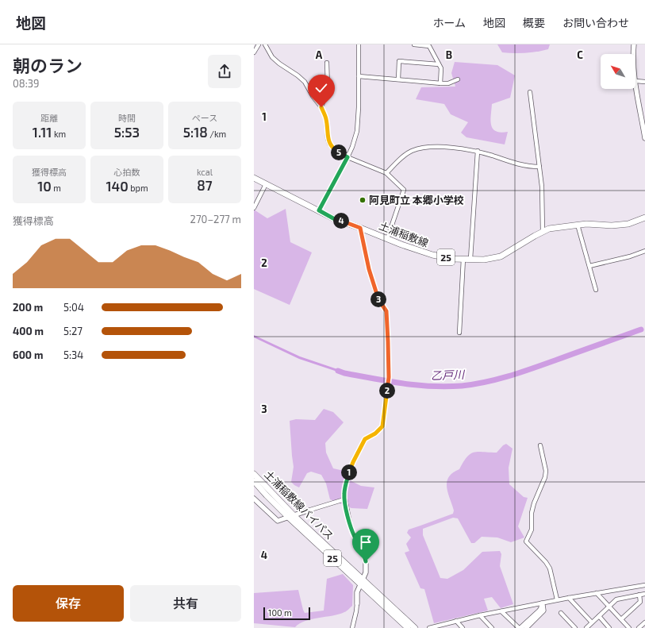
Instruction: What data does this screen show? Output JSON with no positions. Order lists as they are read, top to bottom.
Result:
{
  "streets": {
    "main road": ["土浦稲敷線", "25", "土浦稲敷線バイパス"]
  },
  "water": ["乙戸川"],
  "places": ["阿見町立 本郷小学校"],
  "scale_bar": "100 m",
  "north": "top left",
  "page": {
    "header": "地図",
    "nav": [
      "ホーム",
      "地図",
      "概要",
      "お問い合わせ"
    ],
    "heading": ["朝のラン", "08:39"],
    "stats": [
      ["距離", "1.11 km"],
      ["時間", "5:53"],
      ["ペース", "5:18 /km"],
      ["獲得標高", "10 m"],
      ["心拍数", "140 bpm"],
      ["kcal", "87"]
    ],
    "pins": [
      "5",
      "4",
      "3",
      "2",
      "1"
    ],
    "chart": ["獲得標高", "270–277 m"],
    "list": [
      {
        "name": "200 m",
        "note": "5:04"
      },
      {
        "name": "400 m",
        "note": "5:27"
      },
      {
        "name": "600 m",
        "note": "5:34"
      }
    ],
    "buttons": ["保存", "共有"],
    "scale": "100 m"
  },
  "grid": {
    "columns": ["A", "B", "C"],
    "rows": [
      "1",
      "2",
      "3",
      "4"
    ]
  }
}
